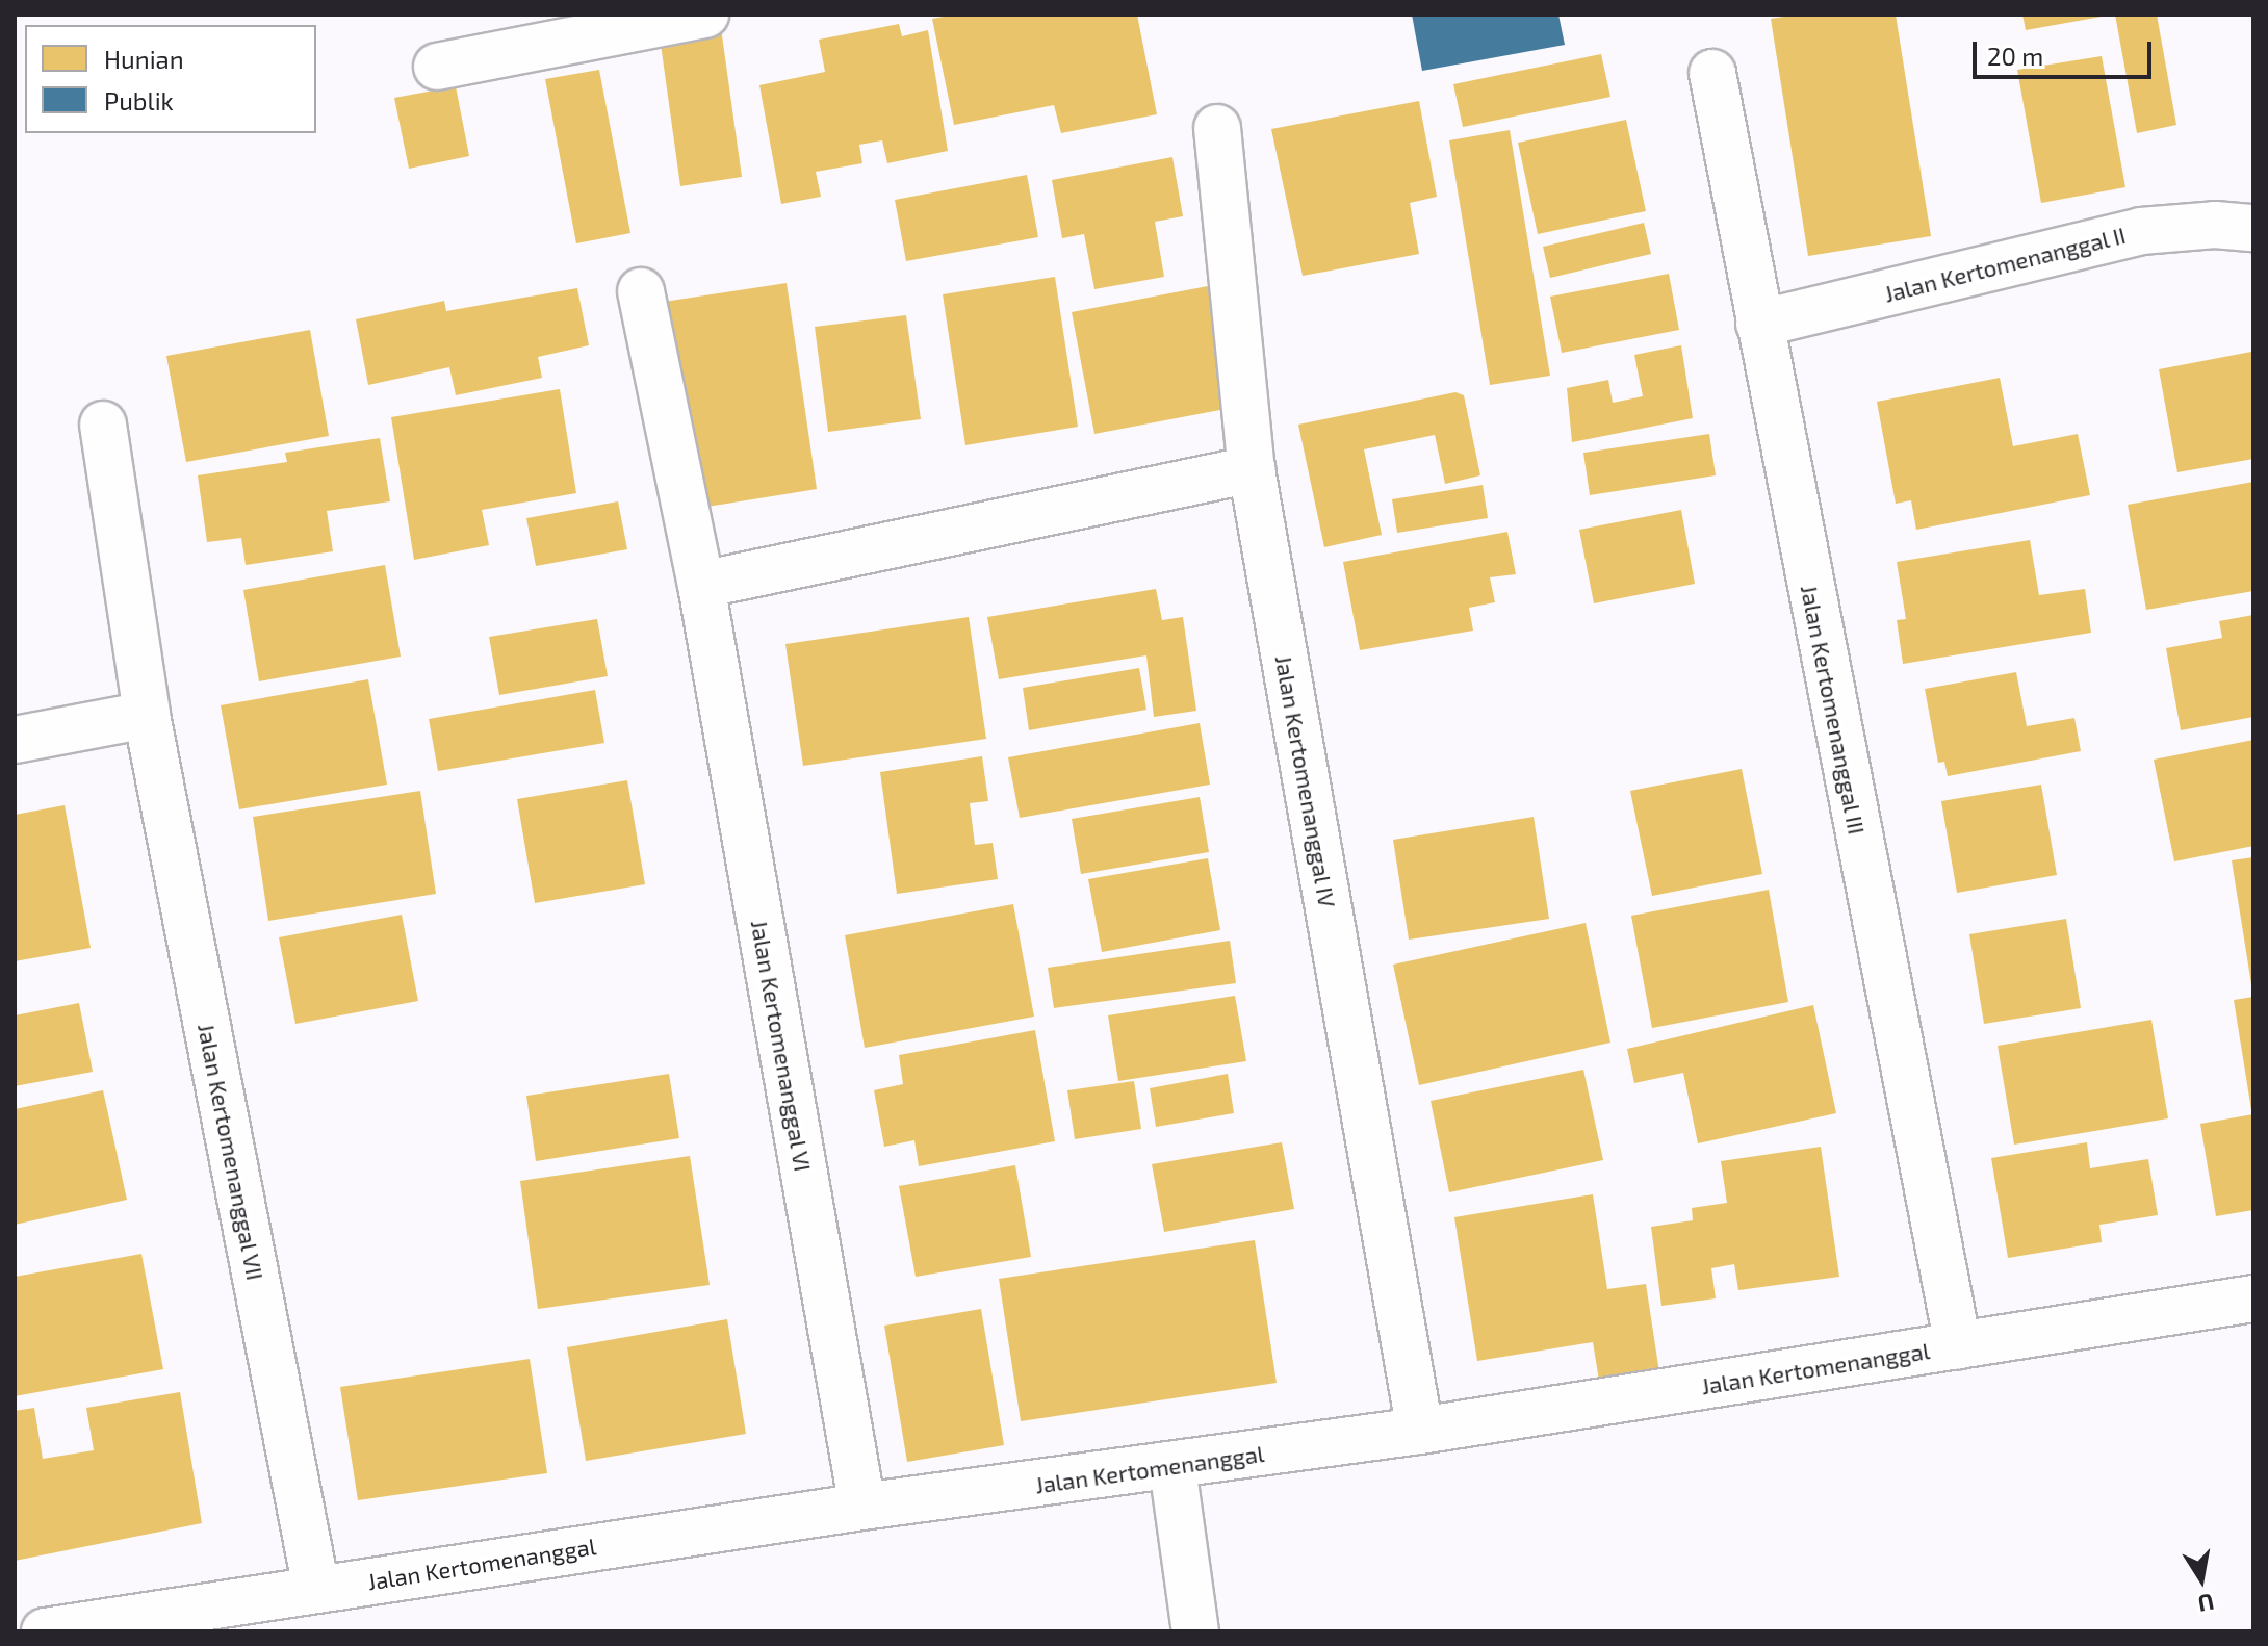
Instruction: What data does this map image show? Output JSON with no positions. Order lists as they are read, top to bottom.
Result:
{
  "streets": {
    "street": [
      "Jalan Kertomenanggal II",
      "Jalan Kertomenanggal III",
      "Jalan Kertomenanggal IV",
      "Jalan Kertomenanggal VI",
      "Jalan Kertomenanggal VII",
      "Jalan Kertomenanggal"
    ]
  },
  "crossings": [
    ["Jalan Kertomenanggal II", "Jalan Kertomenanggal III"],
    ["Jalan Kertomenanggal III", "Jalan Kertomenanggal"],
    ["Jalan Kertomenanggal IV", "Jalan Kertomenanggal"],
    ["Jalan Kertomenanggal VI", "Jalan Kertomenanggal"],
    ["Jalan Kertomenanggal VII", "Jalan Kertomenanggal"]
  ],
  "legend": ["Hunian", "Publik"],
  "scale_bar": "20 m",
  "north": "bottom"
}
